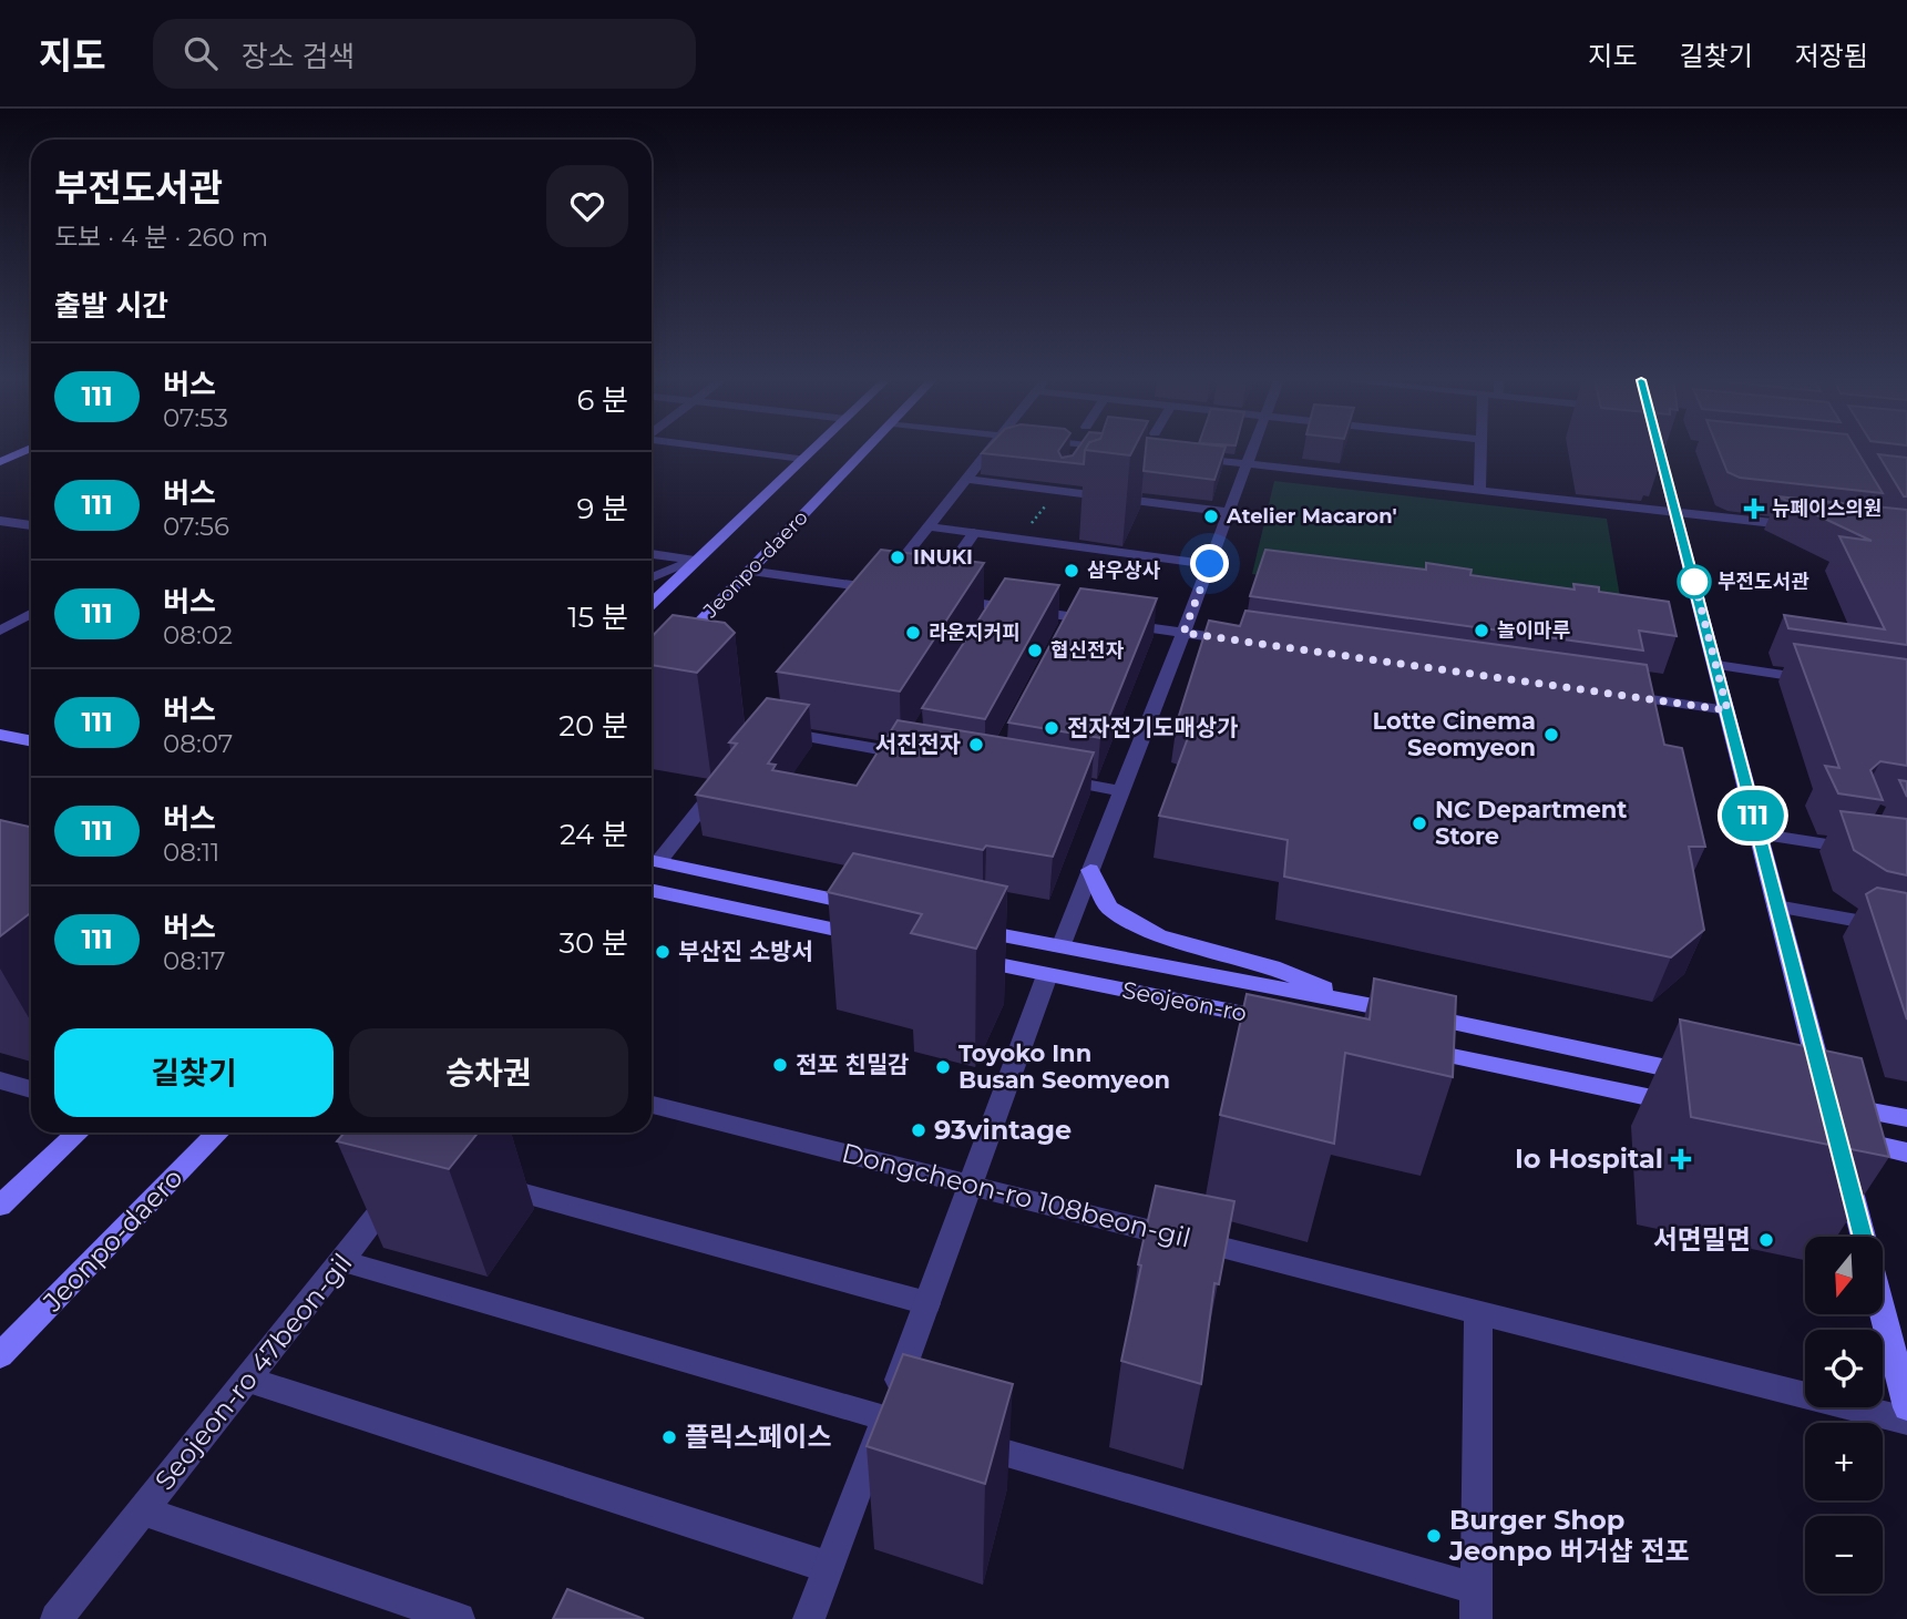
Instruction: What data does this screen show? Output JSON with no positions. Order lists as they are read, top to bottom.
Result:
{
  "streets": {
    "main road": ["Jeonpo-daero", "Seojeon-ro"],
    "street": ["Dongcheon-ro 108beon-gil", "Seojeon-ro 47beon-gil"]
  },
  "places": {
    "health": ["뉴페이스의원", "Io Hospital"],
    "other": [
      "Atelier Macaron'",
      "INUKI",
      "삼우상사",
      "부전도서관",
      "놀이마루",
      "라운지커피",
      "협신전자",
      "전자전기도매상가",
      "Lotte Cinema Seomyeon",
      "서진전자",
      "NC Department Store",
      "부산진 소방서",
      "전포 친밀감",
      "Toyoko Inn Busan Seomyeon",
      "93vintage",
      "서면밀면",
      "플릭스페이스",
      "Burger Shop Jeonpo 버거샵 전포"
    ]
  },
  "lines": ["bus line 111"],
  "north": "bottom",
  "page": {
    "header": "지도",
    "search": "장소 검색",
    "nav": ["지도", "길찾기", "저장됨"],
    "on_map": "111",
    "heading": [
      ["부전도서관", "도보 · 4 분 · 260 m"],
      "출발 시간"
    ],
    "list": [
      {
        "mark": "111",
        "name": "버스",
        "note": "07:53",
        "value": "6 분"
      },
      {
        "mark": "111",
        "name": "버스",
        "note": "07:56",
        "value": "9 분"
      },
      {
        "mark": "111",
        "name": "버스",
        "note": "08:02",
        "value": "15 분"
      },
      {
        "mark": "111",
        "name": "버스",
        "note": "08:07",
        "value": "20 분"
      },
      {
        "mark": "111",
        "name": "버스",
        "note": "08:11",
        "value": "24 분"
      },
      {
        "mark": "111",
        "name": "버스",
        "note": "08:17",
        "value": "30 분"
      }
    ],
    "buttons": ["길찾기", "승차권"],
    "map_buttons": ["+", "−"]
  }
}
